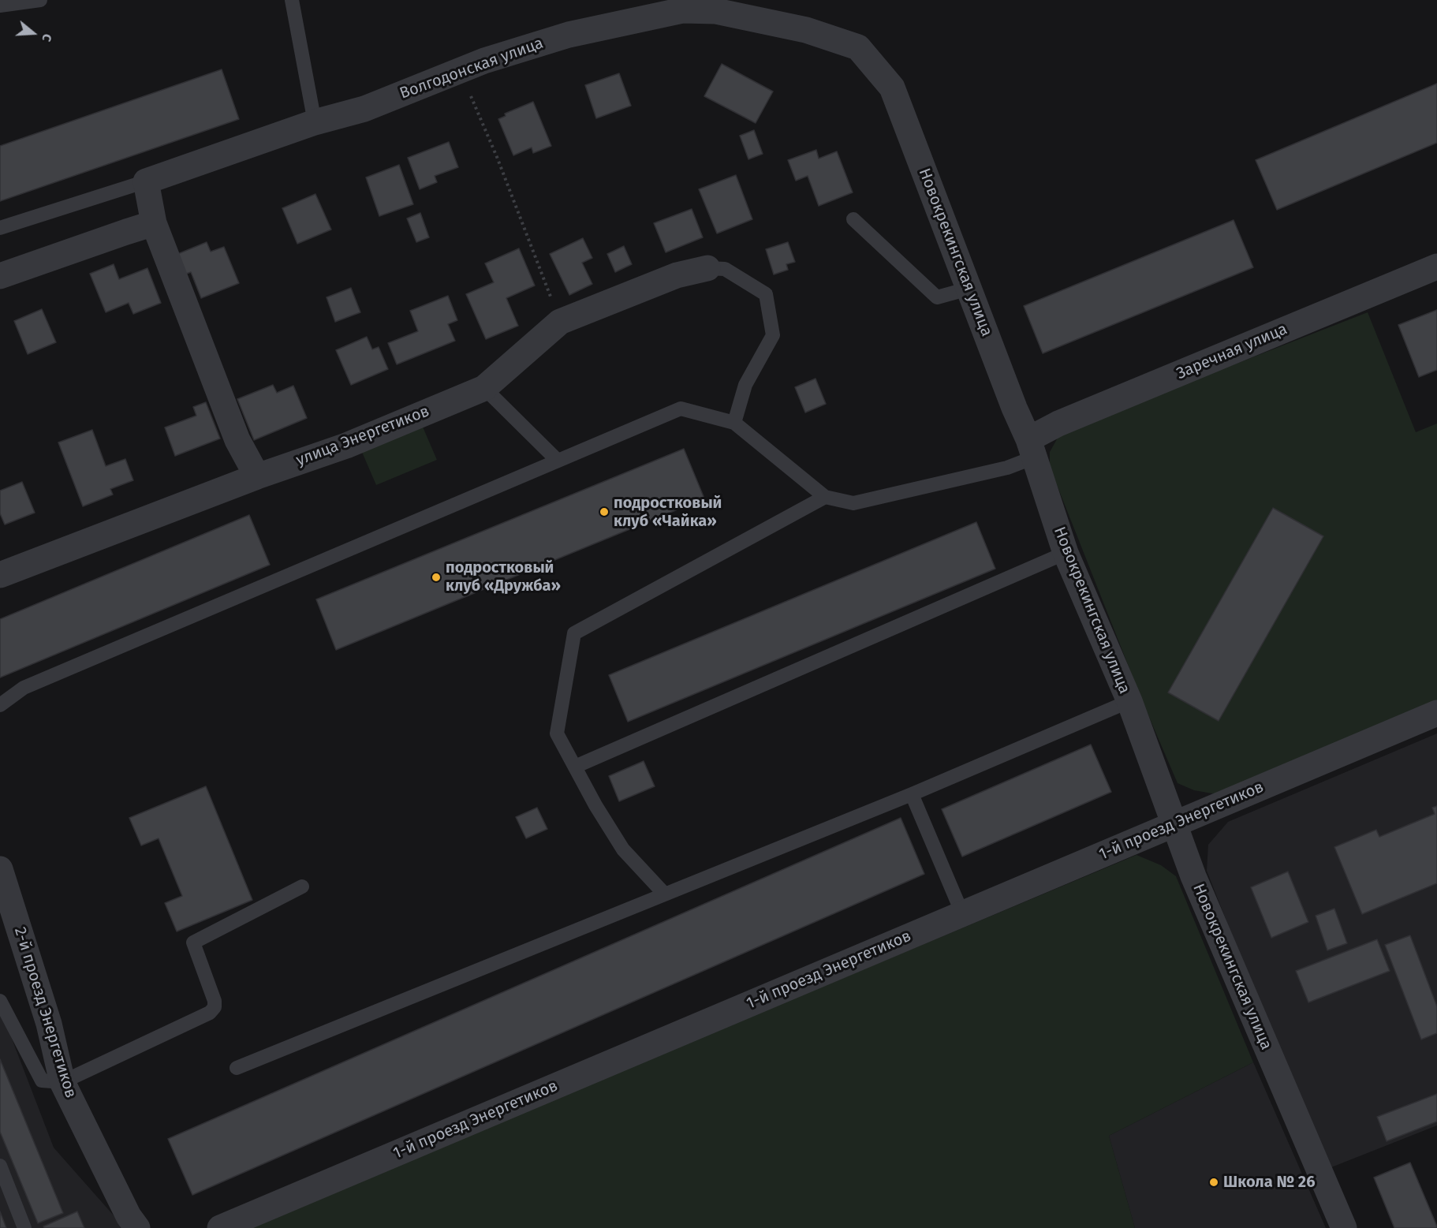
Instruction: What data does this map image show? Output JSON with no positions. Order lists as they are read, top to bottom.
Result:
{
  "streets": {
    "street": [
      "Волгодонская улица",
      "Новокрекингская улица",
      "Заречная улица",
      "улица Энергетиков",
      "1-й проезд Энергетиков",
      "2-й проезд Энергетиков"
    ]
  },
  "crossings": [
    ["Волгодонская улица", "Новокрекингская улица"],
    ["Новокрекингская улица", "Заречная улица"],
    ["Новокрекингская улица", "1-й проезд Энергетиков"]
  ],
  "places": ["подростковый клуб «Чайка»", "подростковый клуб «Дружба»", "Школа № 26"],
  "north": "right"
}
